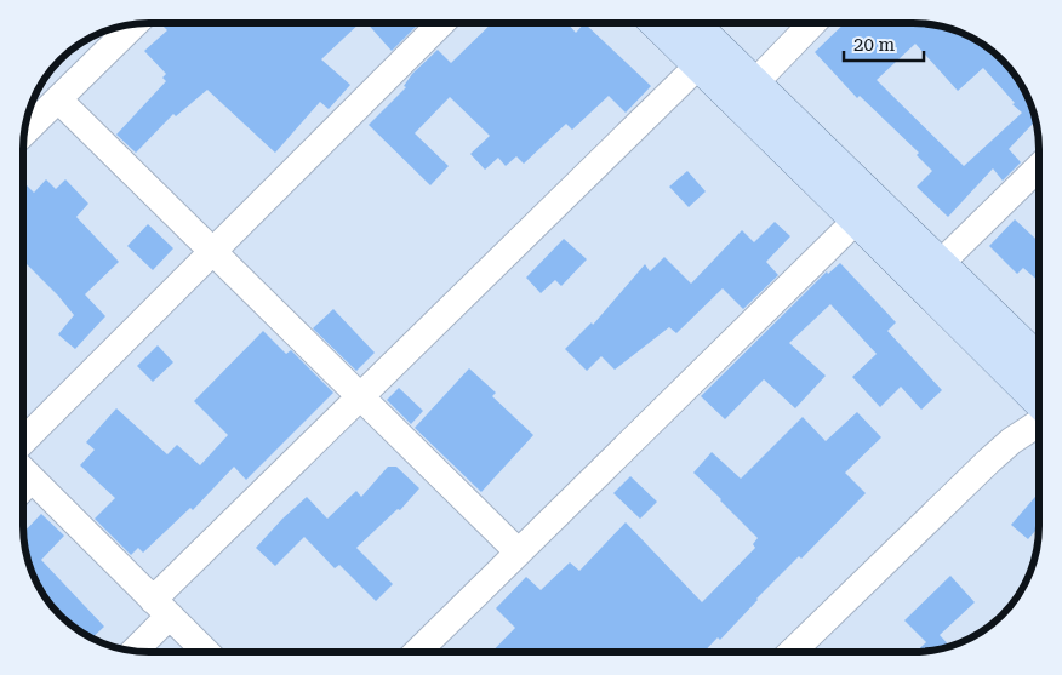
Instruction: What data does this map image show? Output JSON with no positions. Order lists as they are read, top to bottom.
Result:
{
  "scale_bar": "20 m"
}
